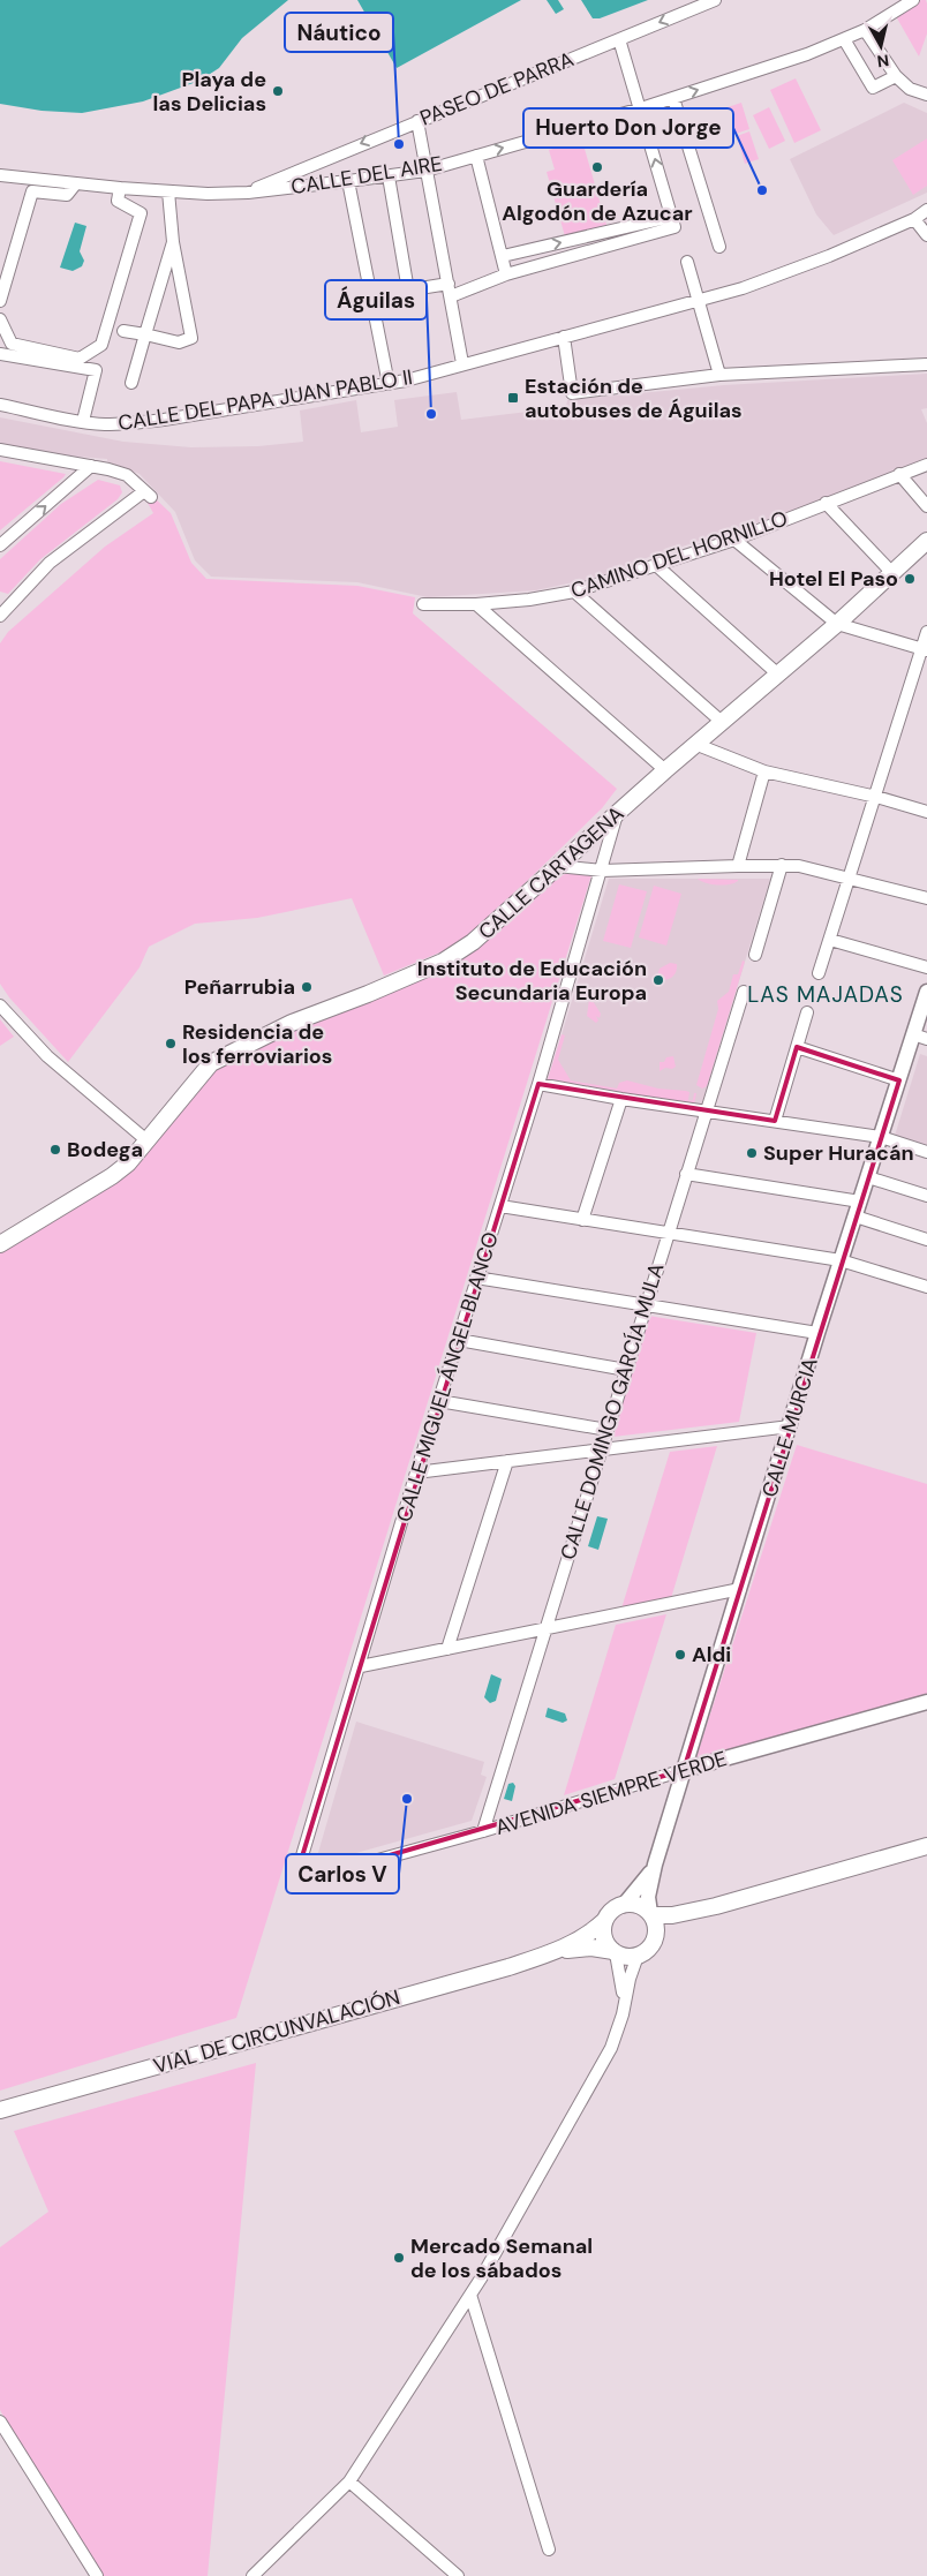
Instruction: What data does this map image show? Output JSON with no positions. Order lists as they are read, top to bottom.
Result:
{
  "streets": {
    "main road": ["CALLE CARTAGENA", "VIAL DE CIRCUNVALACIÓN"],
    "street": [
      "PASEO DE PARRA",
      "CALLE DEL AIRE",
      "CALLE DEL PAPA JUAN PABLO II",
      "CAMINO DEL HORNILLO",
      "CALLE MIGUEL ÁNGEL BLANCO",
      "CALLE DOMINGO GARCÍA MULA",
      "CALLE MURCIA",
      "AVENIDA SIEMPRE VERDE"
    ]
  },
  "crossings": [
    ["PASEO DE PARRA", "CALLE DEL AIRE"],
    ["CALLE CARTAGENA", "CALLE MIGUEL ÁNGEL BLANCO"],
    ["CALLE MIGUEL ÁNGEL BLANCO", "AVENIDA SIEMPRE VERDE"],
    ["CALLE DOMINGO GARCÍA MULA", "AVENIDA SIEMPRE VERDE"],
    ["CALLE MURCIA", "AVENIDA SIEMPRE VERDE"],
    ["CALLE MURCIA", "VIAL DE CIRCUNVALACIÓN"]
  ],
  "one_way": ["PASEO DE PARRA", "CALLE DEL AIRE"],
  "districts": ["LAS MAJADAS"],
  "places": {
    "other": [
      "Playa de las Delicias",
      "Náutico",
      "Guardería Algodón de Azucar",
      "Huerto Don Jorge",
      "Águilas",
      "Hotel El Paso",
      "Instituto de Educación Secundaria Europa",
      "Peñarrubia",
      "Residencia de los ferroviarios",
      "Bodega",
      "Super Huracán",
      "Aldi",
      "Carlos V",
      "Mercado Semanal de los sábados"
    ],
    "transit": ["Estación de autobuses de Águilas"]
  },
  "north": "bottom"
}
